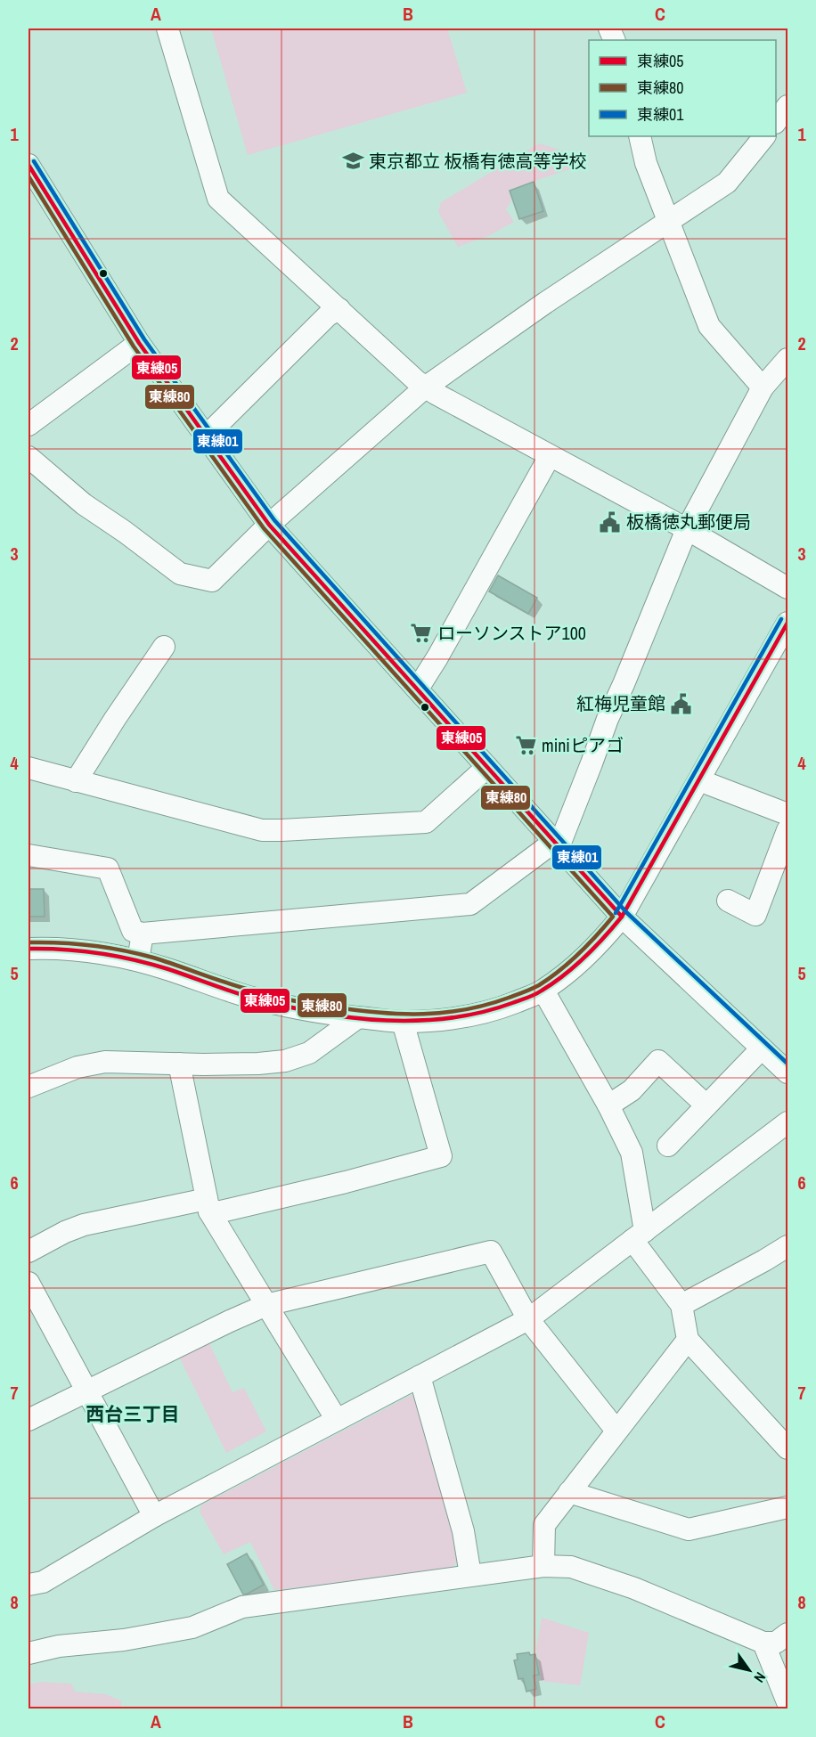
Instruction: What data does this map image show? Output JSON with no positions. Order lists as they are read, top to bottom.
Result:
{
  "districts": ["西台三丁目"],
  "places": {
    "school or university": ["東京都立 板橋有徳高等学校"],
    "public building": ["板橋徳丸郵便局", "紅梅児童館"],
    "supermarket": ["ローソンストア100", "miniピアゴ"]
  },
  "lines": ["transit line 東練01", "transit line 東練05", "transit line 東練80"],
  "legend": ["東練05", "東練80", "東練01"],
  "north": "bottom right",
  "grid": {
    "columns": ["A", "B", "C"],
    "rows": [
      "1",
      "2",
      "3",
      "4",
      "5",
      "6",
      "7",
      "8"
    ]
  }
}
